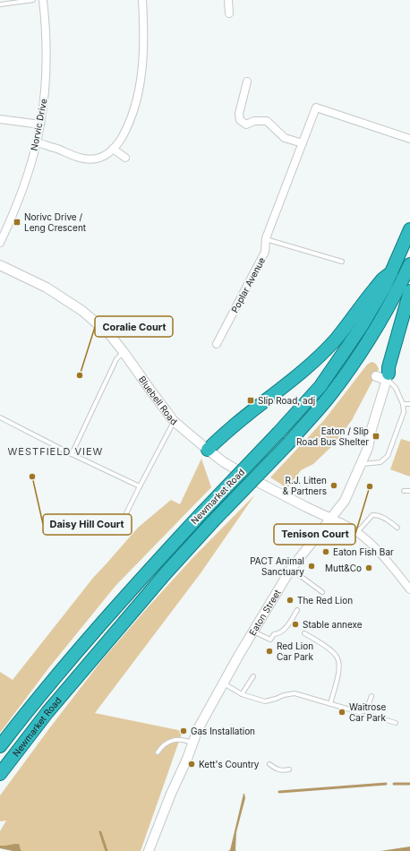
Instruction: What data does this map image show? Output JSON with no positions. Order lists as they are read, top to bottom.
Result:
{
  "streets": {
    "highway": ["Newmarket Road"],
    "street": [
      "Norvic Drive",
      "Poplar Avenue",
      "Bluebell Road",
      "Eaton Street"
    ]
  },
  "crossings": [
    ["Bluebell Road", "Eaton Street"]
  ],
  "districts": ["WESTFIELD VIEW"],
  "places": {
    "transit": ["Norivc Drive / Leng Crescent", "Slip Road, adj", "Eaton / Slip Road Bus Shelter"],
    "other": [
      "Coralie Court",
      "Daisy Hill Court",
      "R.J. Litten & Partners",
      "Tenison Court",
      "Eaton Fish Bar",
      "PACT Animal Sanctuary",
      "Mutt&Co",
      "The Red Lion",
      "Stable annexe",
      "Red Lion Car Park",
      "Waitrose Car Park",
      "Gas Installation",
      "Kett's Country"
    ]
  }
}
